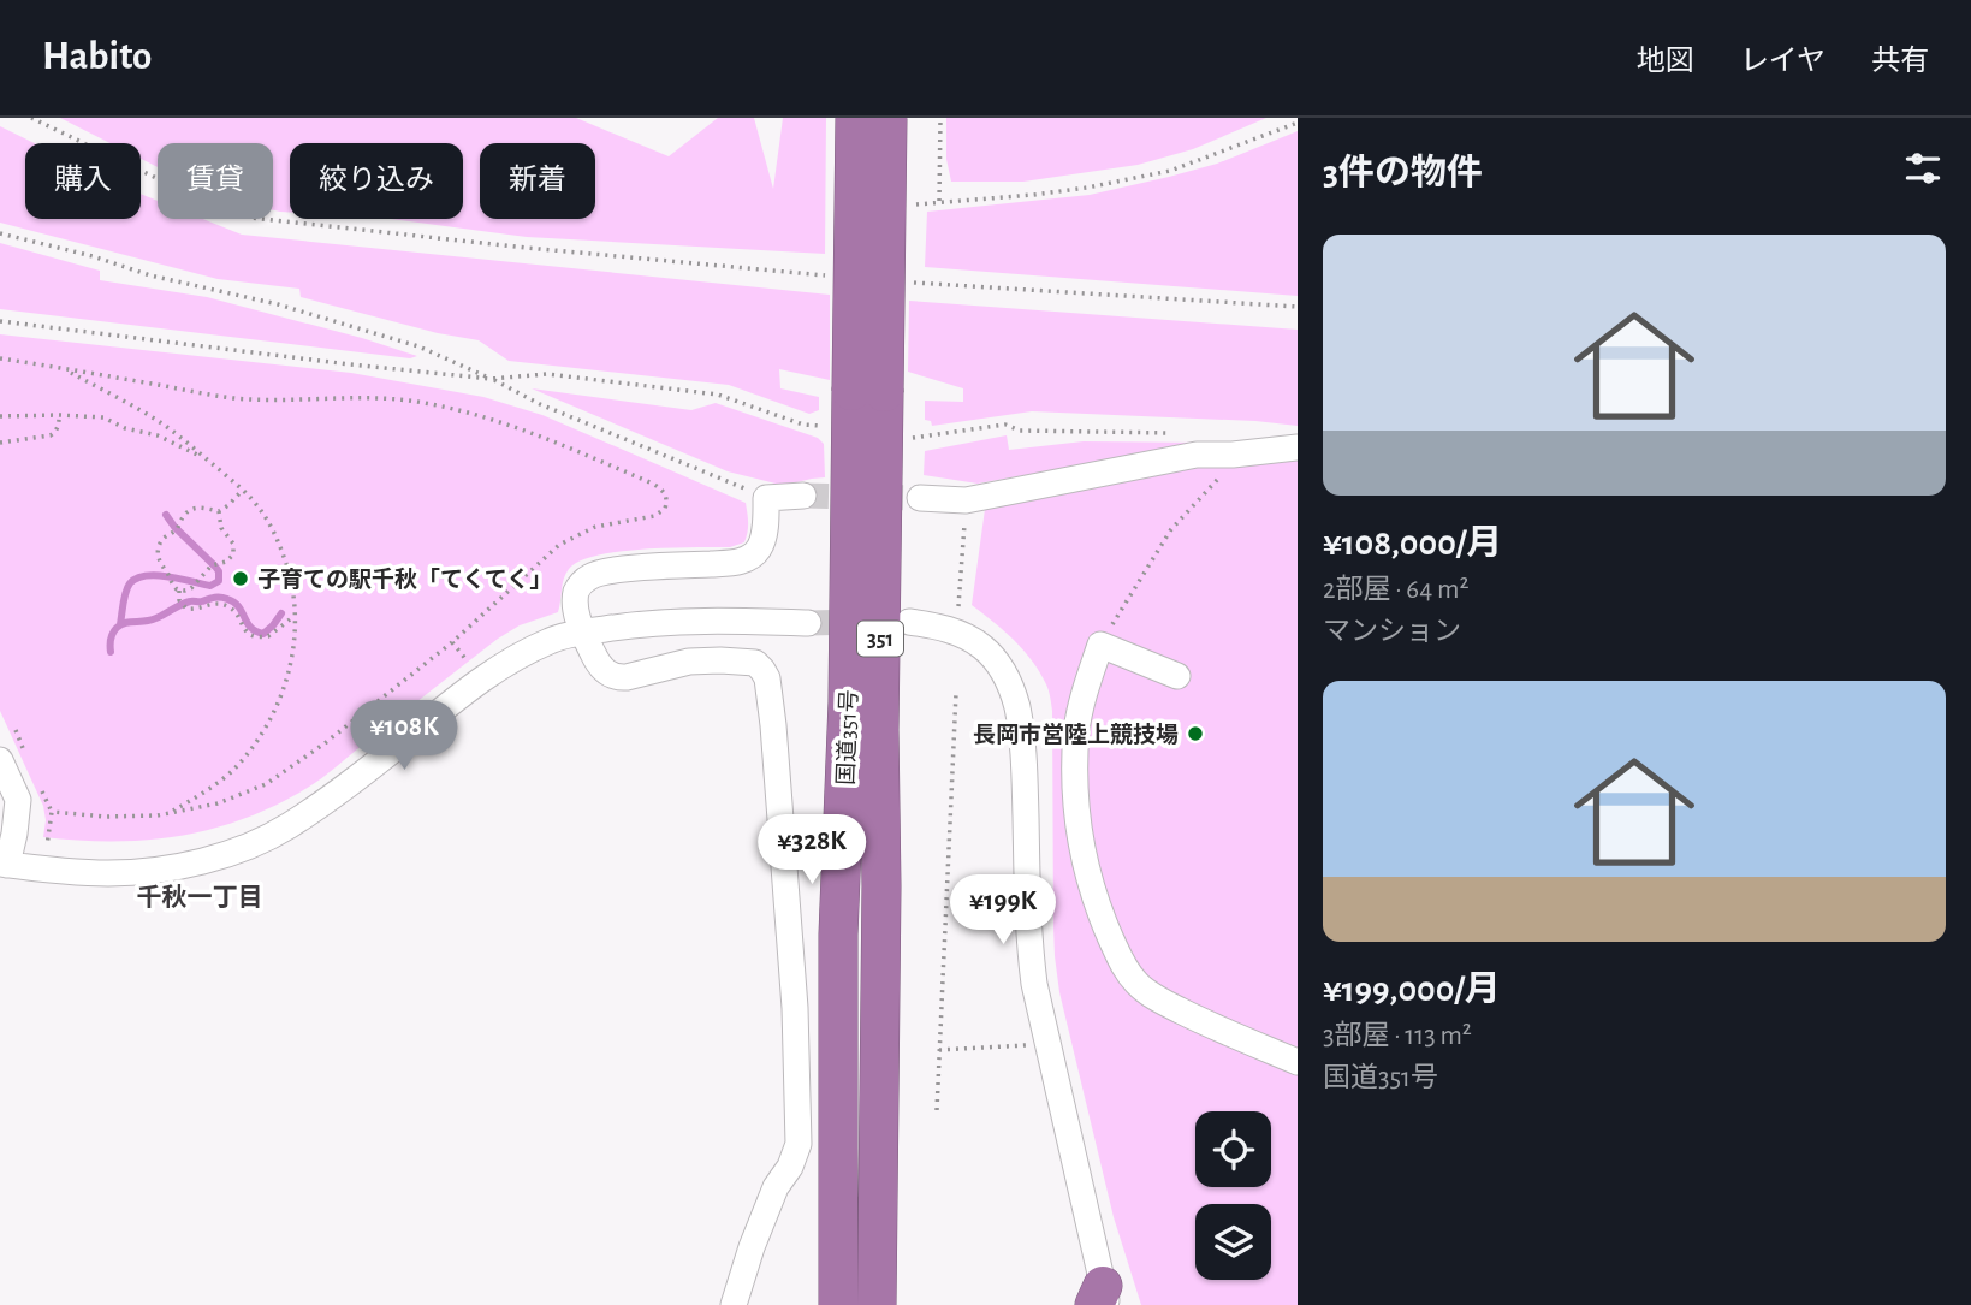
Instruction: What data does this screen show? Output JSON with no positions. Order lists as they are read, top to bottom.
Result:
{
  "streets": {
    "highway": ["351", "国道351号"]
  },
  "districts": ["千秋一丁目"],
  "places": ["子育ての駅千秋「てくてく」", "長岡市営陸上競技場"],
  "page": {
    "header": "Habito",
    "nav": ["地図", "レイヤ", "共有"],
    "heading": "3件の物件",
    "chip": [
      "購入",
      "賃貸",
      "絞り込み",
      "新着"
    ],
    "list": [
      {
        "name": "¥108,000/月",
        "note": "2部屋 · 64 m² · マンション"
      },
      {
        "name": "¥199,000/月",
        "note": "3部屋 · 113 m² · 国道351号"
      }
    ],
    "price": ["¥108K", "¥328K", "¥199K"]
  }
}
